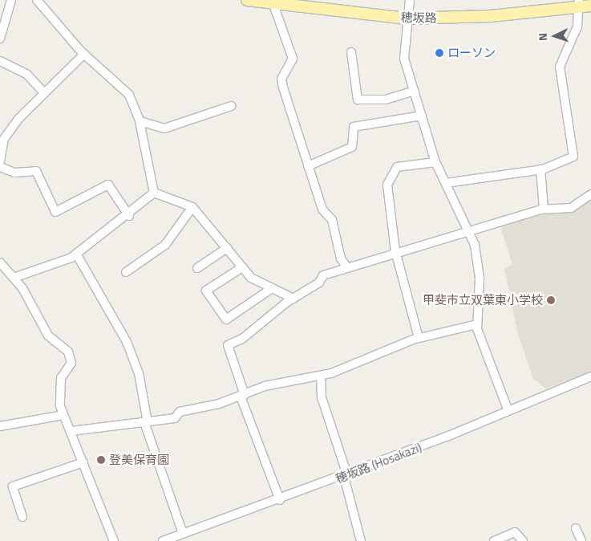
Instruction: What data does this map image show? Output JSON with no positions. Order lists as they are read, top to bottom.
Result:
{
  "streets": {
    "main road": ["穂坂路"],
    "street": ["穂坂路 (Hosakazi)"]
  },
  "places": ["ローソン", "甲斐市立双葉東小学校", "登美保育園"],
  "north": "left"
}
